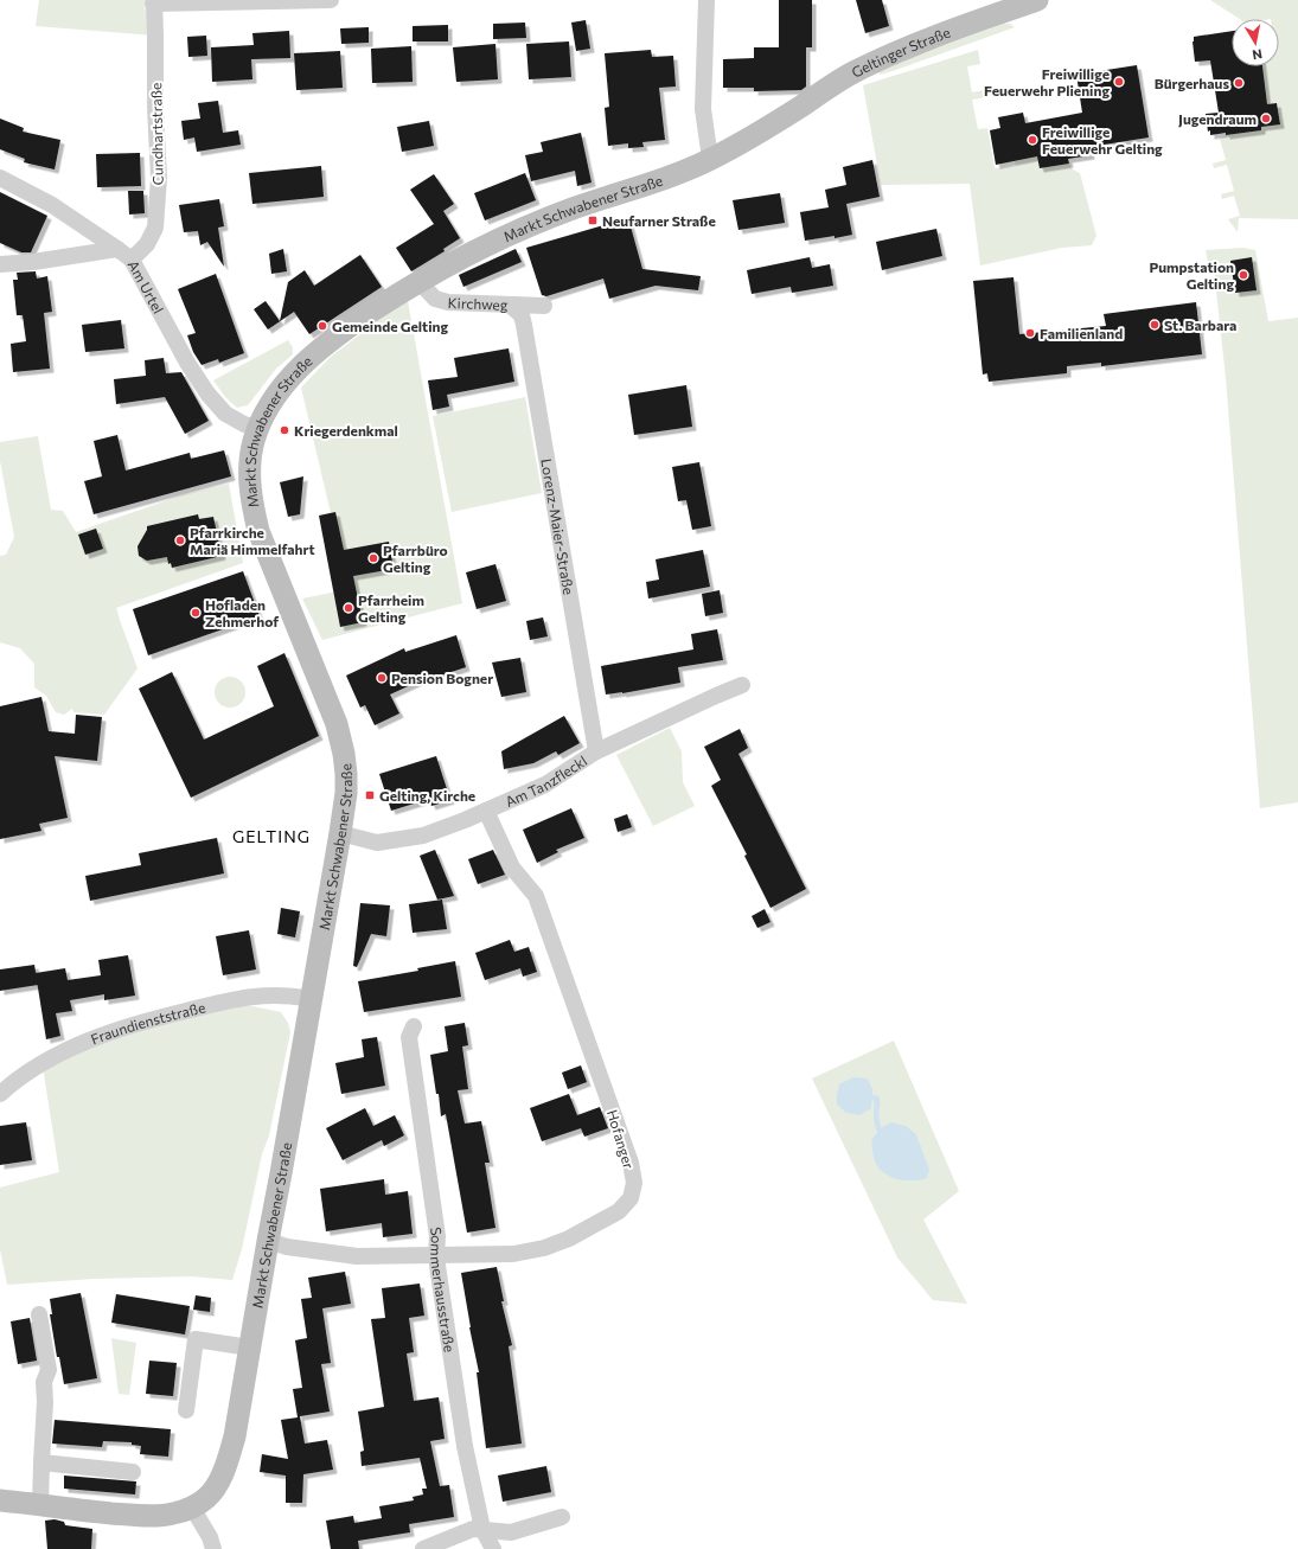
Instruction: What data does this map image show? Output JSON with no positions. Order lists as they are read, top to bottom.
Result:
{
  "streets": {
    "main road": ["Geltinger Straße", "Markt Schwabener Straße"],
    "street": [
      "Cundhartstraße",
      "Am Urtel",
      "Kirchweg",
      "Lorenz-Maier-Straße",
      "Am Tanzfleckl",
      "Fraundienststraße",
      "Hofanger",
      "Sommerhausstraße"
    ]
  },
  "crossings": [
    ["Geltinger Straße", "Markt Schwabener Straße"],
    ["Cundhartstraße", "Am Urtel"],
    ["Markt Schwabener Straße", "Am Urtel"],
    ["Markt Schwabener Straße", "Kirchweg"],
    ["Markt Schwabener Straße", "Am Tanzfleckl"],
    ["Markt Schwabener Straße", "Fraundienststraße"],
    ["Markt Schwabener Straße", "Hofanger"],
    ["Kirchweg", "Lorenz-Maier-Straße"],
    ["Lorenz-Maier-Straße", "Am Tanzfleckl"],
    ["Am Tanzfleckl", "Hofanger"],
    ["Hofanger", "Sommerhausstraße"]
  ],
  "districts": ["GELTING"],
  "places": {
    "other": [
      "Freiwillige Feuerwehr Pliening",
      "Bürgerhaus",
      "Jugendraum",
      "Freiwillige Feuerwehr Gelting",
      "Pumpstation Gelting",
      "St. Barbara",
      "Gemeinde Gelting",
      "Familienland",
      "Kriegerdenkmal",
      "Pfarrkirche Mariä Himmelfahrt",
      "Pfarrbüro Gelting",
      "Pfarrheim Gelting",
      "Hofladen Zehmerhof",
      "Pension Bogner"
    ],
    "transit": ["Neufarner Straße", "Gelting, Kirche"]
  },
  "north": "bottom"
}
